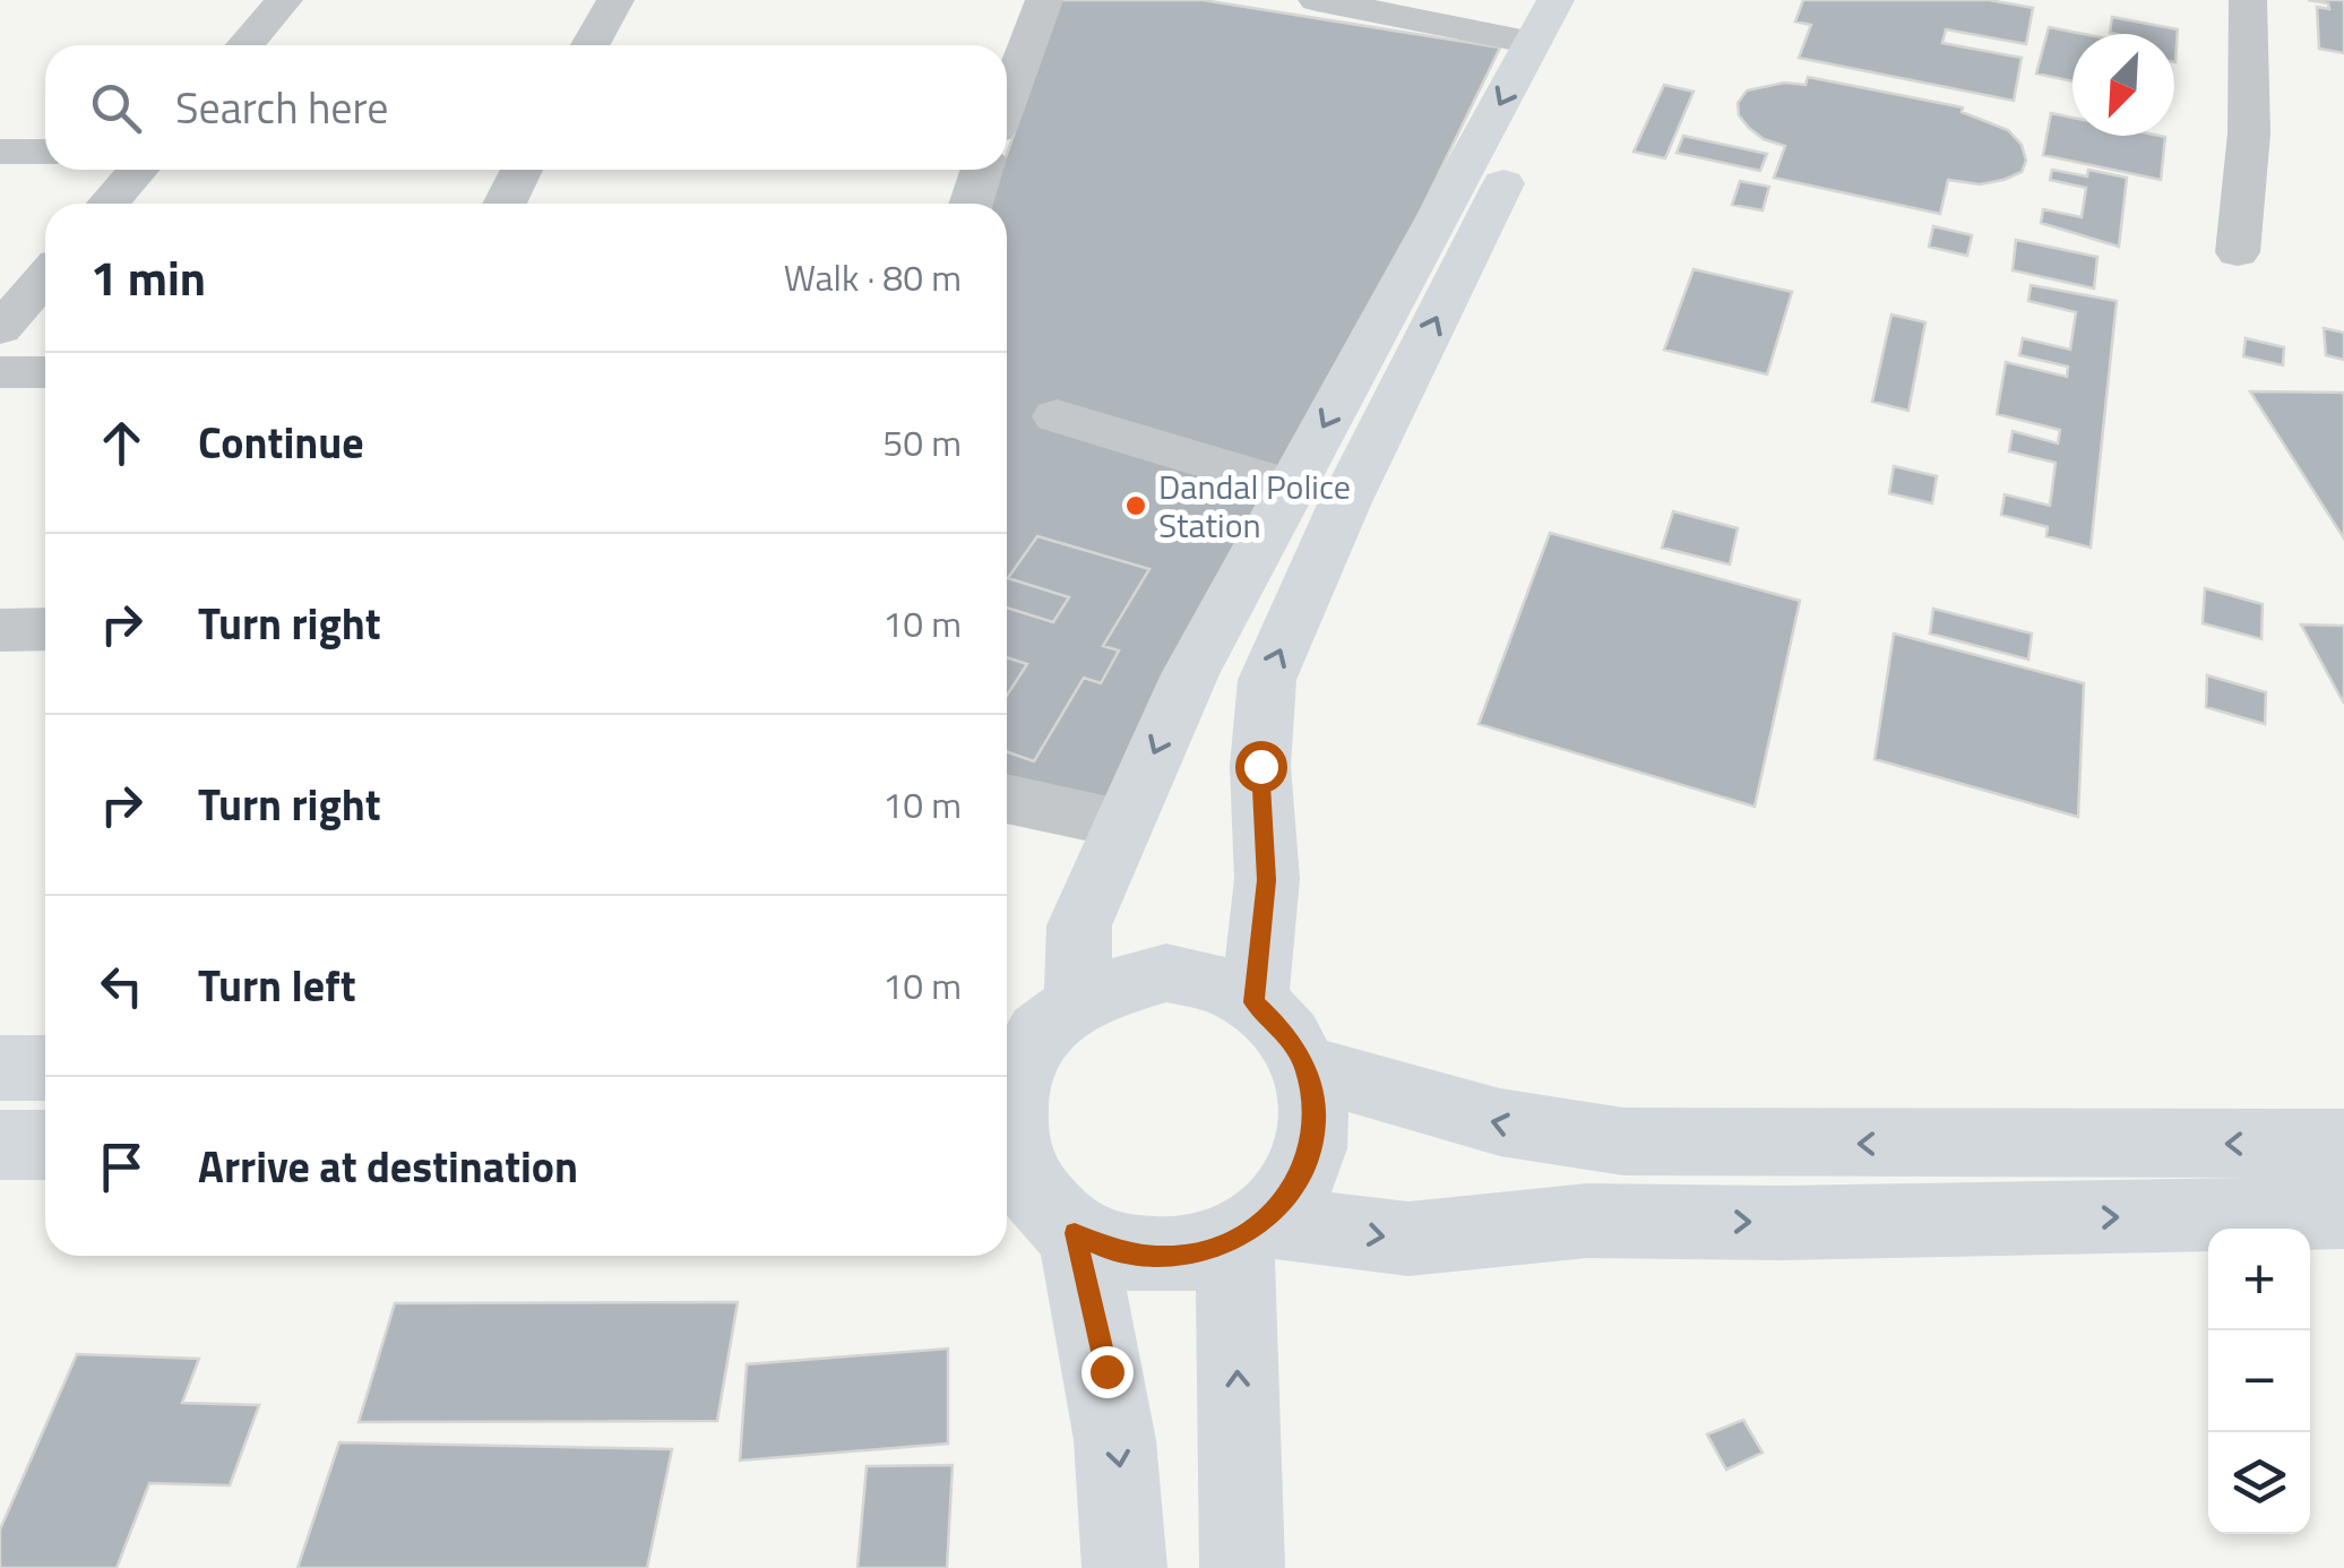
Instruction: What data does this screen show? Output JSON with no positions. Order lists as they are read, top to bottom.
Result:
{
  "places": ["Dandal Police Station"],
  "north": "bottom left",
  "page": {
    "search": "Search here",
    "heading": ["1 min", "Walk · 80 m"],
    "list": [
      ["Continue", "50 m"],
      ["Turn right", "10 m"],
      ["Turn right", "10 m"],
      ["Turn left", "10 m"],
      "Arrive at destination"
    ],
    "map_buttons": ["+", "−"]
  }
}
